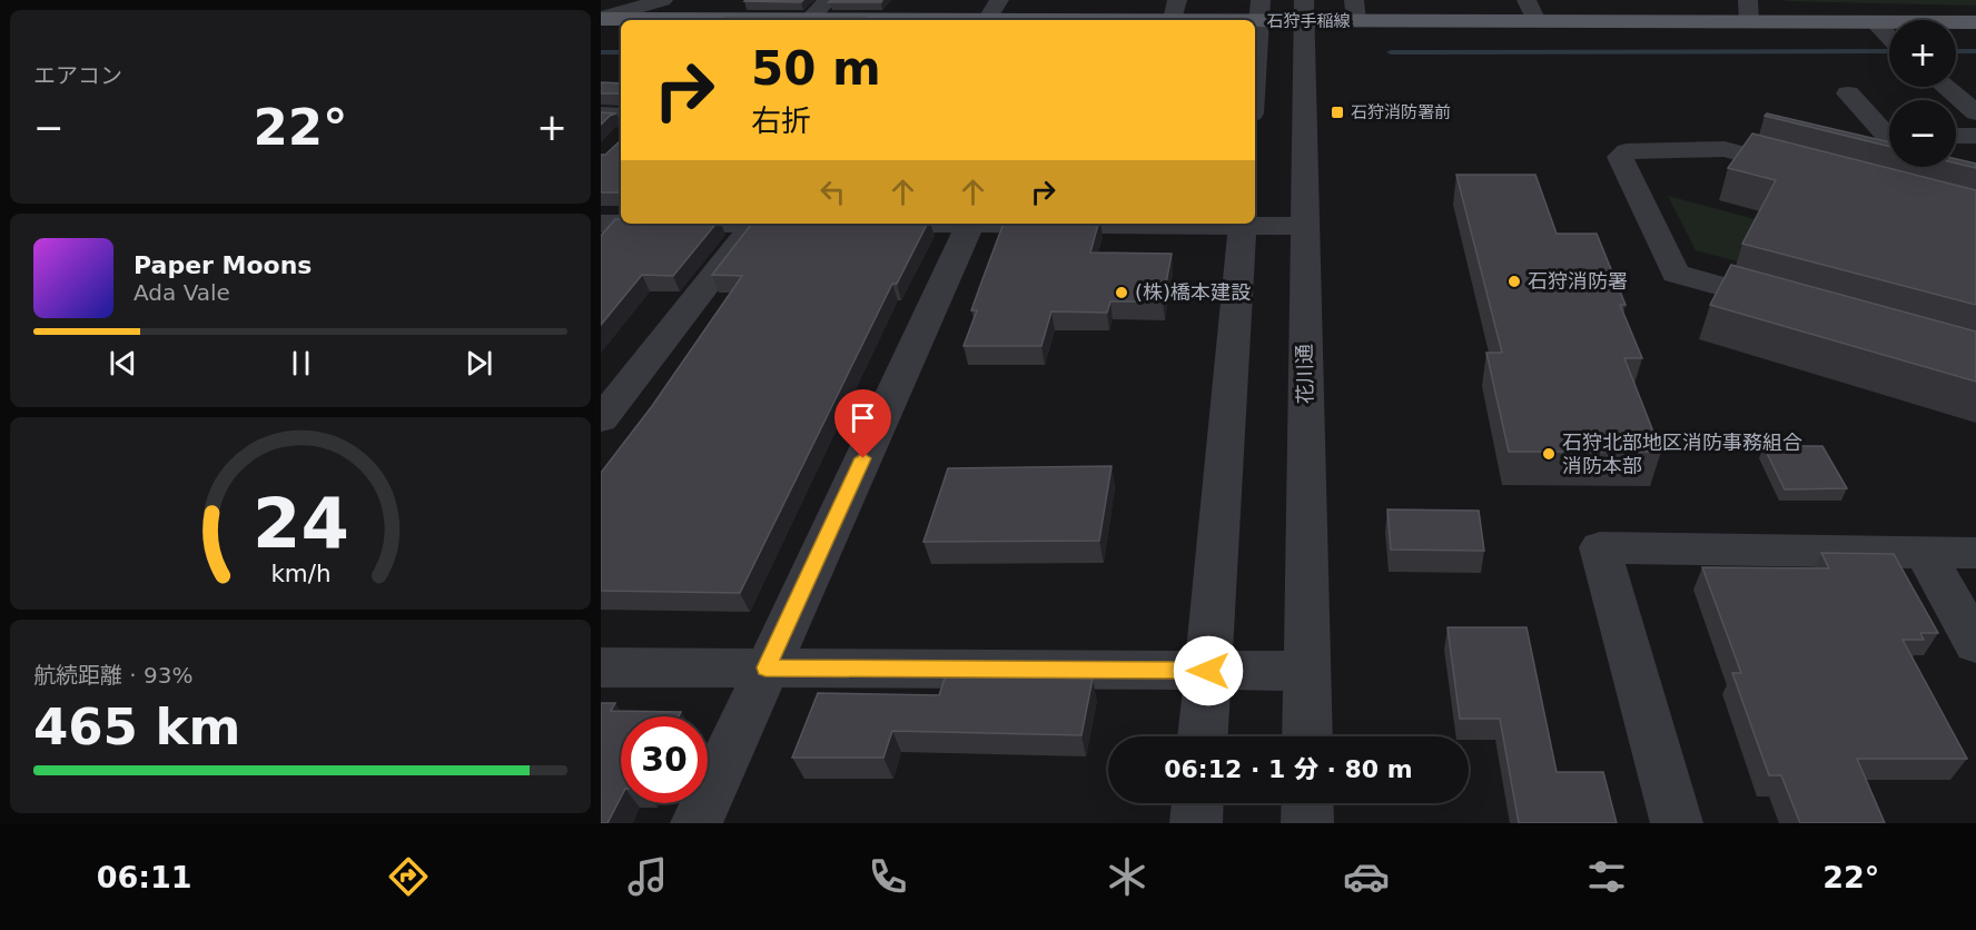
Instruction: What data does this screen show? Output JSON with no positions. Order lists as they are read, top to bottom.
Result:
{
  "streets": {
    "main road": ["石狩手稲線"],
    "street": ["花川通"]
  },
  "crossings": [
    ["石狩手稲線", "花川通"]
  ],
  "places": {
    "transit": ["石狩消防署前"],
    "other": ["石狩消防署", "(株)橋本建設", "石狩北部地区消防事務組合 消防本部"]
  },
  "page": {
    "tile": [
      "エアコン",
      ["航続距離 · 93%", "465 km"]
    ],
    "map_buttons": ["+", "−"],
    "turn": ["50 m", "右折"],
    "heat": ["−", "22°", "+"],
    "song": ["Paper Moons", "Ada Vale"],
    "limit": "30",
    "trip": "06:12 · 1 分 · 80 m",
    "tabs": ["06:11", "22°"],
    "gauge": ["24", "km/h"]
  }
}
